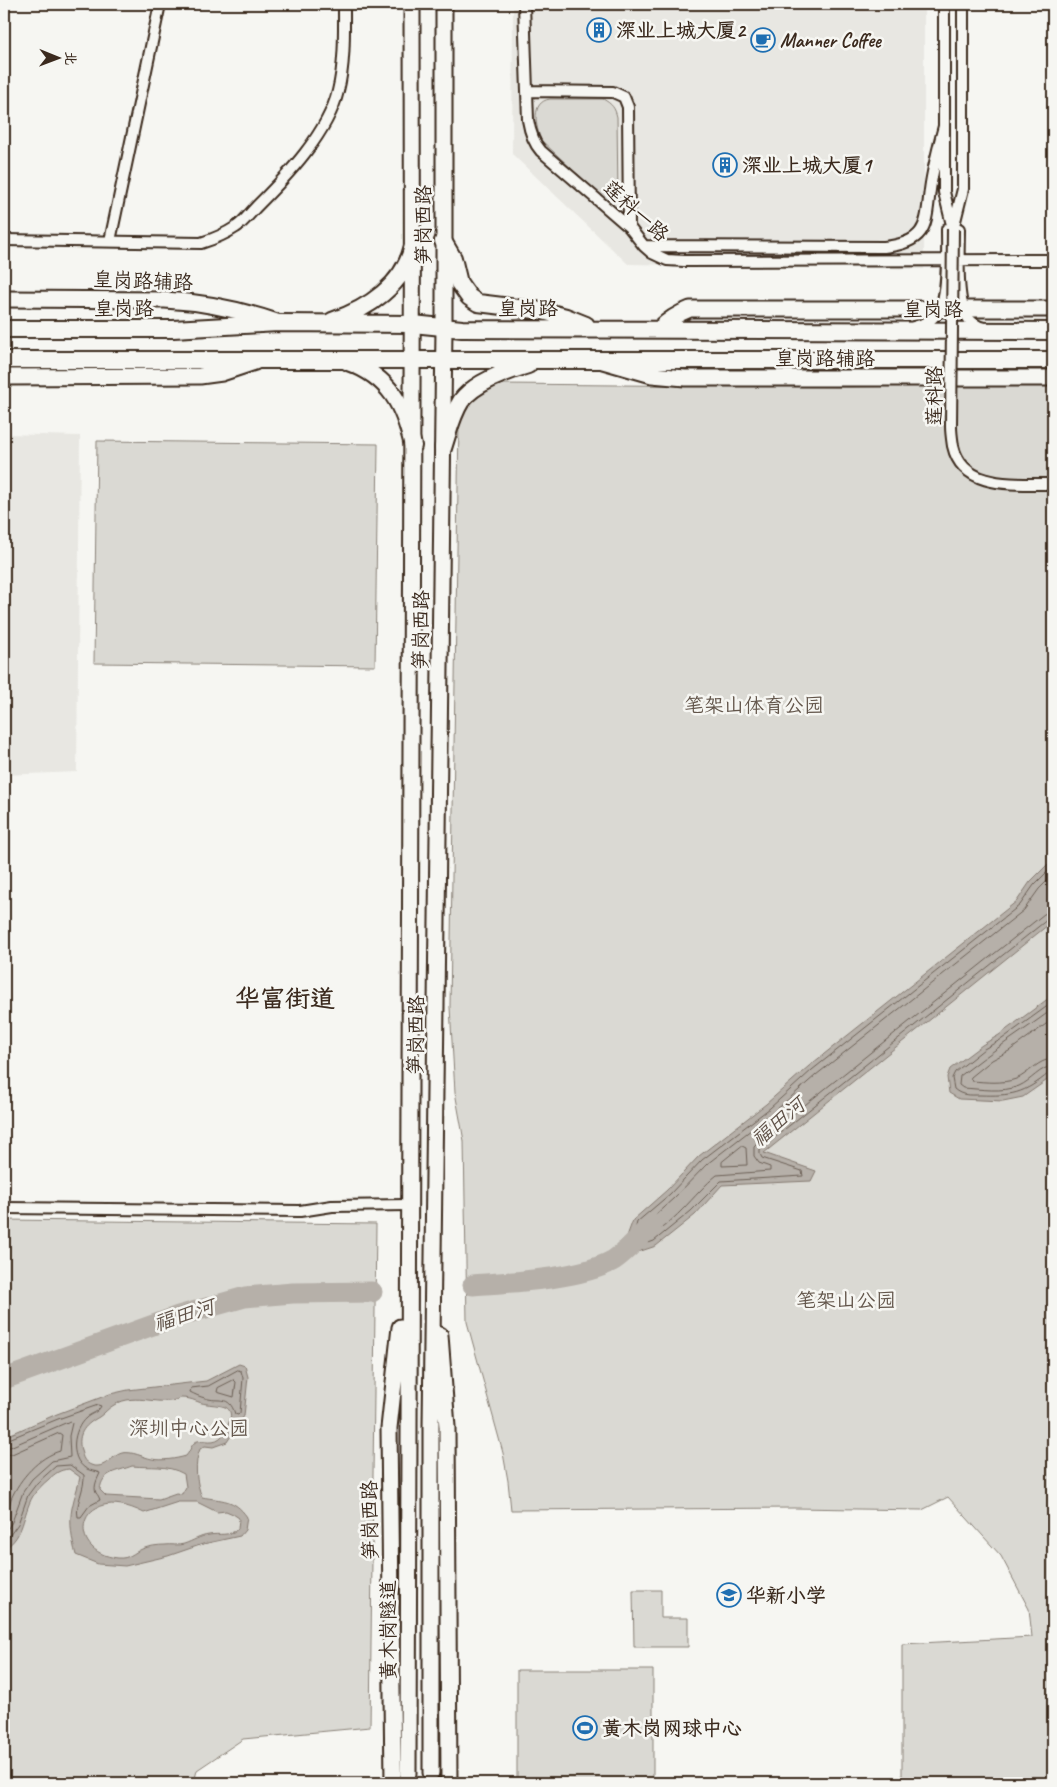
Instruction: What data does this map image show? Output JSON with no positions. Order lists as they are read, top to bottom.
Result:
{
  "streets": {
    "highway": ["皇岗路"],
    "main road": ["笋岗西路", "皇岗路辅路", "黄木岗隧道"],
    "street": ["莲科一路", "莲科路"]
  },
  "crossings": [
    ["莲科一路", "莲科路"],
    ["笋岗西路", "皇岗路"],
    ["笋岗西路", "黄木岗隧道"],
    ["皇岗路辅路", "皇岗路"]
  ],
  "districts": ["华富街道"],
  "water": ["福田河"],
  "parks": ["笔架山体育公园", "笔架山公园", "深圳中心公园"],
  "places": {
    "building": ["深业上城大厦2", "深业上城大厦1"],
    "cafe": ["Manner Coffee"],
    "school or university": ["华新小学"],
    "sports": ["黄木岗网球中心"]
  },
  "north": "right"
}
